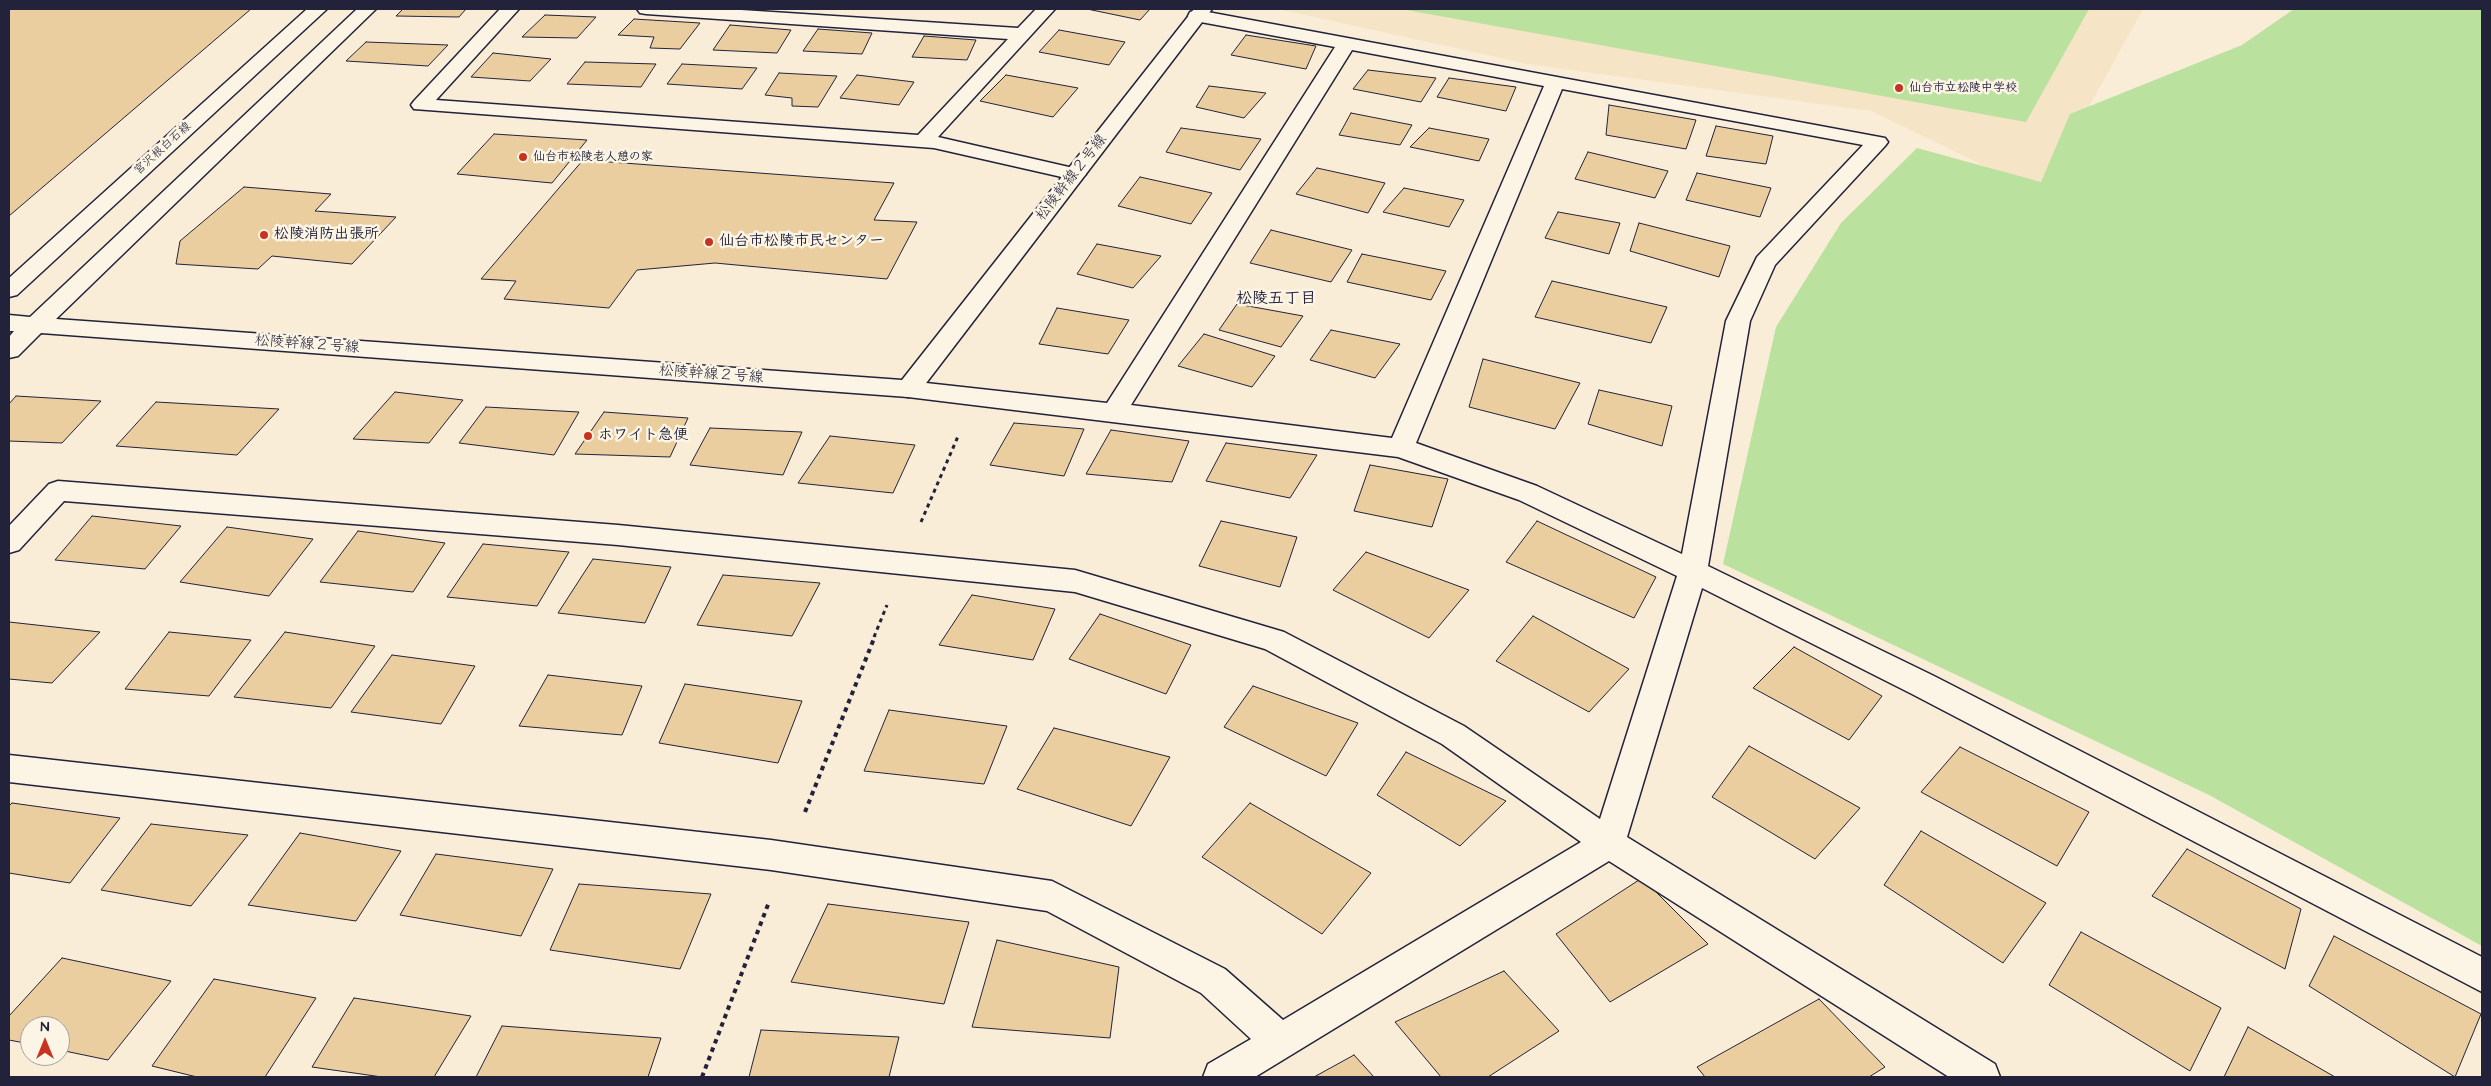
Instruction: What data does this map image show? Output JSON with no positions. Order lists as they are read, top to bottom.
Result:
{
  "streets": {
    "street": ["宮沢根白石線", "松陵幹線２号線"]
  },
  "districts": ["松陵五丁目"],
  "places": [
    "仙台市立松陵中学校",
    "仙台市松陵老人憩の家",
    "松陵消防出張所",
    "仙台市松陵市民センター",
    "ホワイト急便"
  ],
  "north": "top"
}
